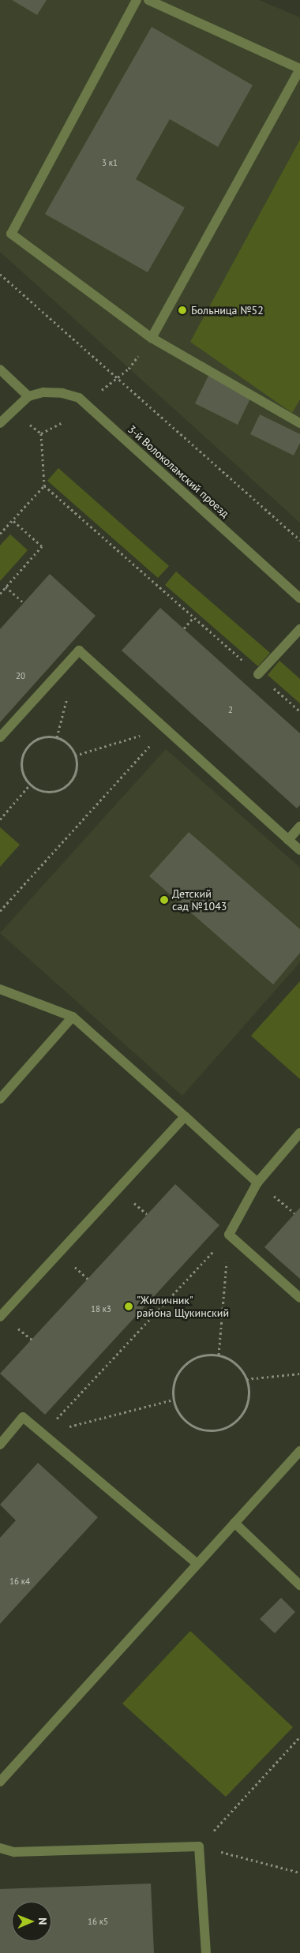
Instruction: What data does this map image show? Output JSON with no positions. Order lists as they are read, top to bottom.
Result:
{
  "streets": {
    "street": ["3-й Волоколамский проезд"]
  },
  "places": ["Больница №52", "Детский сад №1043", "\"Жиличник\" района Щукинский"],
  "house_numbers": [
    "3 к1",
    "20",
    "2",
    "18 к3",
    "16 к4",
    "16 к5"
  ],
  "north": "right"
}
